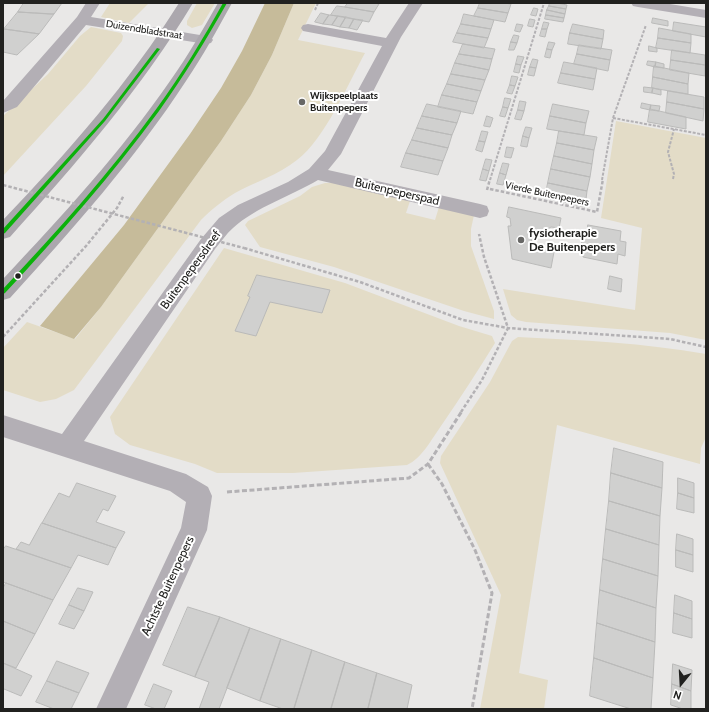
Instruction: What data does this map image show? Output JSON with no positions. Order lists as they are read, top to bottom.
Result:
{
  "streets": {
    "street": [
      "Duizendbladstraat",
      "Buitenpeperspad",
      "Buitenpepersdreef",
      "Achtste Buitenpepers"
    ],
    "path": ["Vierde Buitenpepers"]
  },
  "crossings": [
    ["Buitenpeperspad", "Buitenpepersdreef"]
  ],
  "places": ["Wijkspeelplaats Buitenpepers", "fysiotherapie De Buitenpepers"],
  "north": "bottom"
}
